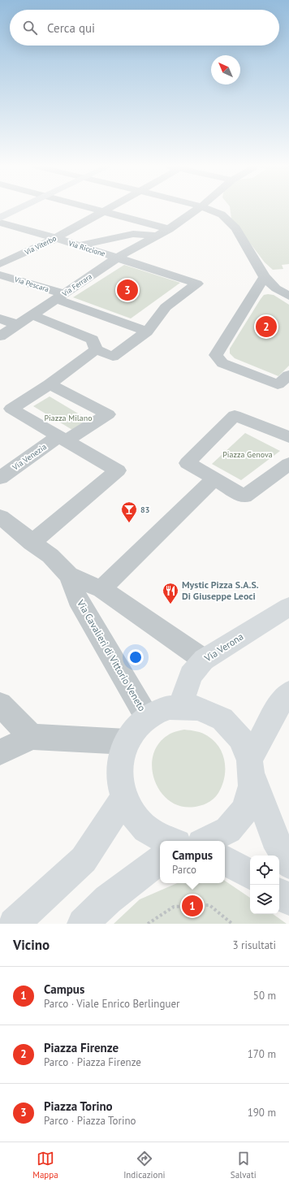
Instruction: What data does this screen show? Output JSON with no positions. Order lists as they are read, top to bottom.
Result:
{
  "streets": {
    "street": [
      "Via Viterbo",
      "Via Riccione",
      "Via Pescara",
      "Via Ferrara",
      "Via Venezia",
      "Via Verona",
      "Via Cavalieri di Vittorio Veneto"
    ]
  },
  "crossings": [
    ["Via Viterbo", "Via Riccione"],
    ["Via Riccione", "Via Pescara"],
    ["Via Riccione", "Via Ferrara"],
    ["Via Pescara", "Via Ferrara"],
    ["Via Verona", "Via Cavalieri di Vittorio Veneto"]
  ],
  "parks": ["Piazza Milano", "Piazza Genova"],
  "places": {
    "bar": ["83"],
    "restaurant": ["Mystic Pizza S.A.S. Di Giuseppe Leoci"]
  },
  "north": "top left",
  "page": {
    "search": "Cerca qui",
    "pins": ["3", "2", "1"],
    "popup": ["Campus", "Parco"],
    "heading": ["Vicino", "3 risultati"],
    "list": [
      {
        "mark": "1",
        "name": "Campus",
        "note": "Parco · Viale Enrico Berlinguer",
        "value": "50 m"
      },
      {
        "mark": "2",
        "name": "Piazza Firenze",
        "note": "Parco · Piazza Firenze",
        "value": "170 m"
      },
      {
        "mark": "3",
        "name": "Piazza Torino",
        "note": "Parco · Piazza Torino",
        "value": "190 m"
      }
    ],
    "nav": ["Mappa", "Indicazioni", "Salvati"]
  }
}
